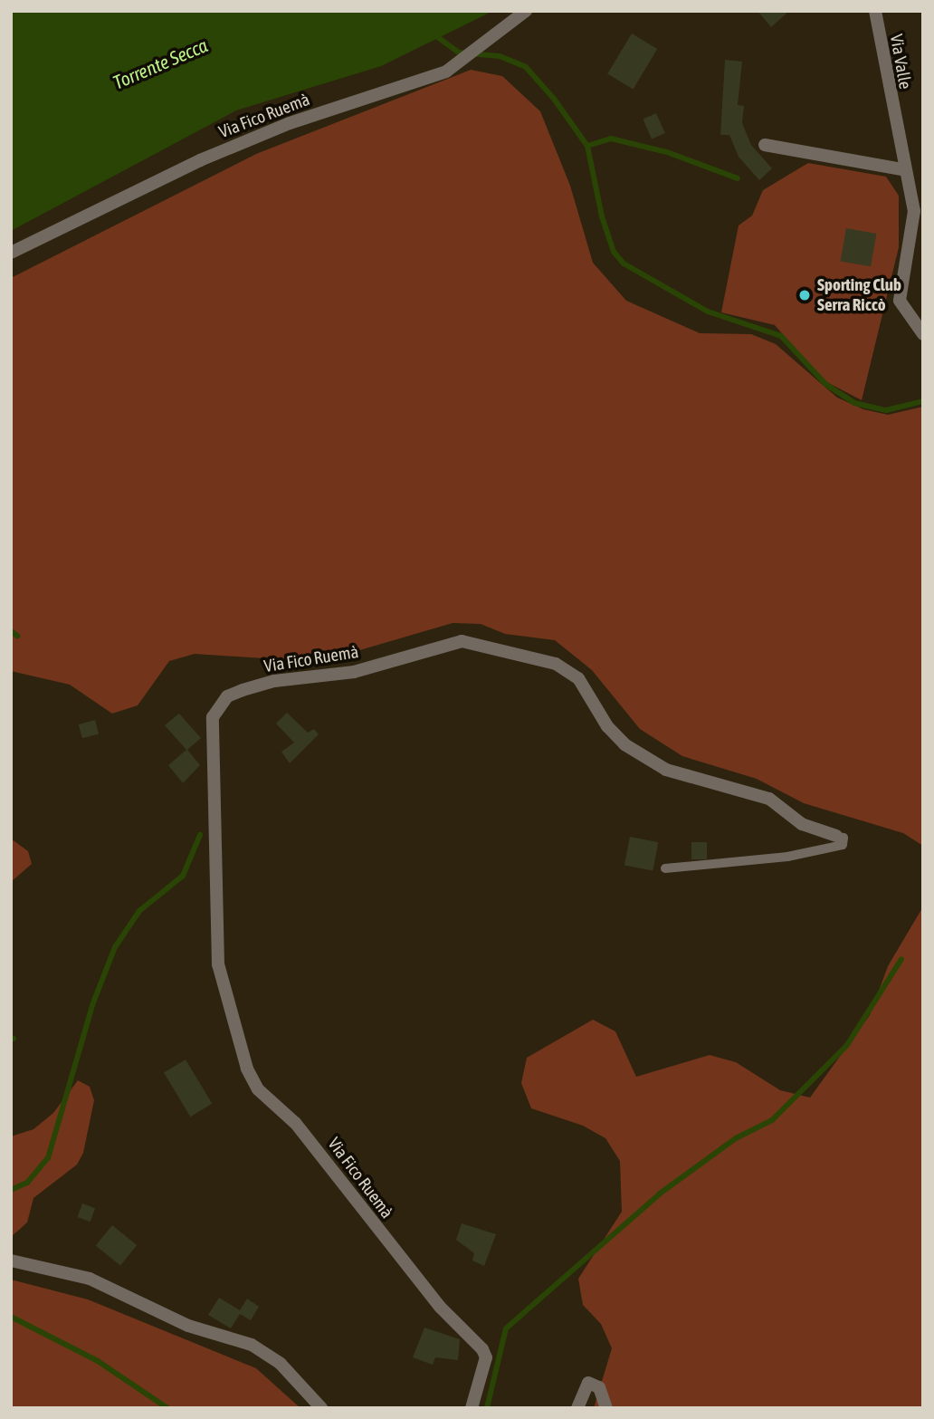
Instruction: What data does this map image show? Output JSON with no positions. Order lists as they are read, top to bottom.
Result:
{
  "streets": {
    "street": ["Via Valle", "Via Fico Ruemà"]
  },
  "water": ["Torrente Secca"],
  "places": ["Sporting Club Serra Riccò"]
}
